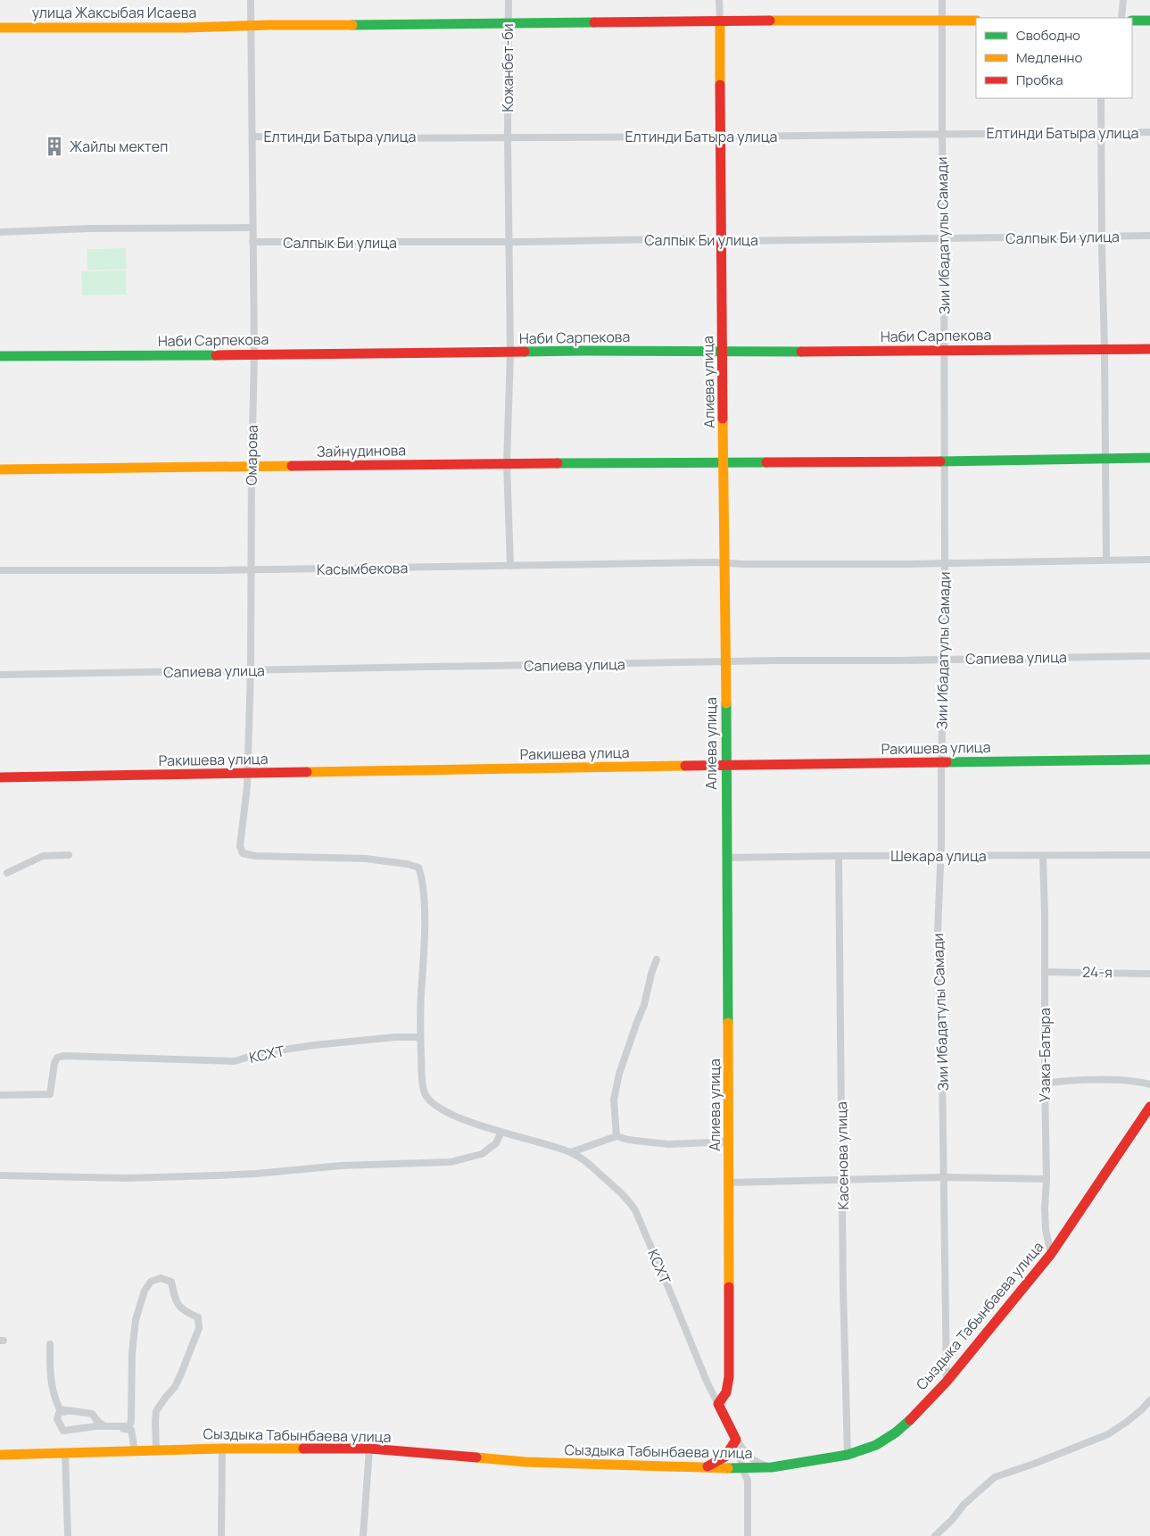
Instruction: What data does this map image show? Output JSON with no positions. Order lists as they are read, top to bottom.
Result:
{
  "streets": {
    "street": [
      "улица Жаксыбая Исаева",
      "Кожанбет-би",
      "Елтинди Батыра улица",
      "Зии Ибадатулы Самади",
      "Салпык Би улица",
      "Наби Сарпекова",
      "Алиева улица",
      "Зайнудинова",
      "Омарова",
      "Касымбекова",
      "Сапиева улица",
      "Ракишева улица",
      "Шекара улица",
      "24-я",
      "КСХТ",
      "Узака-Батыра",
      "Касенова улица",
      "Сыздыка Табынбаева улица"
    ]
  },
  "crossings": [
    ["улица Жаксыбая Исаева", "Кожанбет-би"],
    ["улица Жаксыбая Исаева", "Зии Ибадатулы Самади"],
    ["улица Жаксыбая Исаева", "Алиева улица"],
    ["улица Жаксыбая Исаева", "Омарова"],
    ["Кожанбет-би", "Елтинди Батыра улица"],
    ["Кожанбет-би", "Салпык Би улица"],
    ["Кожанбет-би", "Наби Сарпекова"],
    ["Кожанбет-би", "Зайнудинова"],
    ["Кожанбет-би", "Касымбекова"],
    ["Елтинди Батыра улица", "Зии Ибадатулы Самади"],
    ["Елтинди Батыра улица", "Алиева улица"],
    ["Елтинди Батыра улица", "Омарова"],
    ["Зии Ибадатулы Самади", "Салпык Би улица"],
    ["Зии Ибадатулы Самади", "Наби Сарпекова"],
    ["Зии Ибадатулы Самади", "Зайнудинова"],
    ["Зии Ибадатулы Самади", "Касымбекова"],
    ["Зии Ибадатулы Самади", "Сапиева улица"],
    ["Зии Ибадатулы Самади", "Ракишева улица"],
    ["Зии Ибадатулы Самади", "Шекара улица"],
    ["Зии Ибадатулы Самади", "Сыздыка Табынбаева улица"],
    ["Салпык Би улица", "Алиева улица"],
    ["Салпык Би улица", "Омарова"],
    ["Наби Сарпекова", "Алиева улица"],
    ["Наби Сарпекова", "Омарова"],
    ["Алиева улица", "Зайнудинова"],
    ["Алиева улица", "Касымбекова"],
    ["Алиева улица", "Сапиева улица"],
    ["Алиева улица", "Ракишева улица"],
    ["Алиева улица", "Шекара улица"],
    ["Алиева улица", "КСХТ"],
    ["Зайнудинова", "Омарова"],
    ["Омарова", "Касымбекова"],
    ["Омарова", "Сапиева улица"],
    ["Омарова", "Ракишева улица"],
    ["Омарова", "КСХТ"],
    ["Шекара улица", "Узака-Батыра"],
    ["Шекара улица", "Касенова улица"],
    ["24-я", "Узака-Батыра"],
    ["Узака-Батыра", "Сыздыка Табынбаева улица"],
    ["Касенова улица", "Сыздыка Табынбаева улица"]
  ],
  "places": {
    "building": ["Жайлы мектеп"]
  },
  "legend": ["Свободно", "Медленно", "Пробка"]
}
